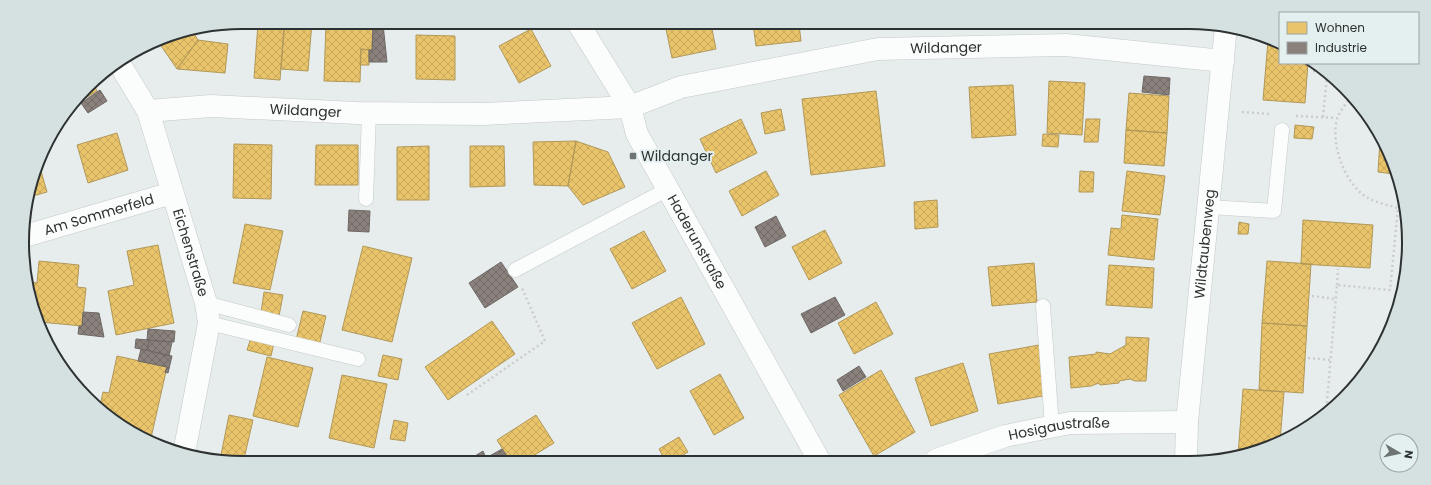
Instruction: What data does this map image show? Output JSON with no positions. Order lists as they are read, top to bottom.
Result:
{
  "streets": {
    "street": [
      "Wildanger",
      "Am Sommerfeld",
      "Haderunstraße",
      "Wildtaubenweg",
      "Eichenstraße",
      "Hosigaustraße"
    ]
  },
  "crossings": [
    ["Wildanger", "Haderunstraße"],
    ["Wildanger", "Wildtaubenweg"],
    ["Wildanger", "Eichenstraße"],
    ["Am Sommerfeld", "Eichenstraße"],
    ["Wildtaubenweg", "Hosigaustraße"]
  ],
  "places": {
    "transit": ["Wildanger"]
  },
  "legend": ["Wohnen", "Industrie"],
  "north": "right"
}
